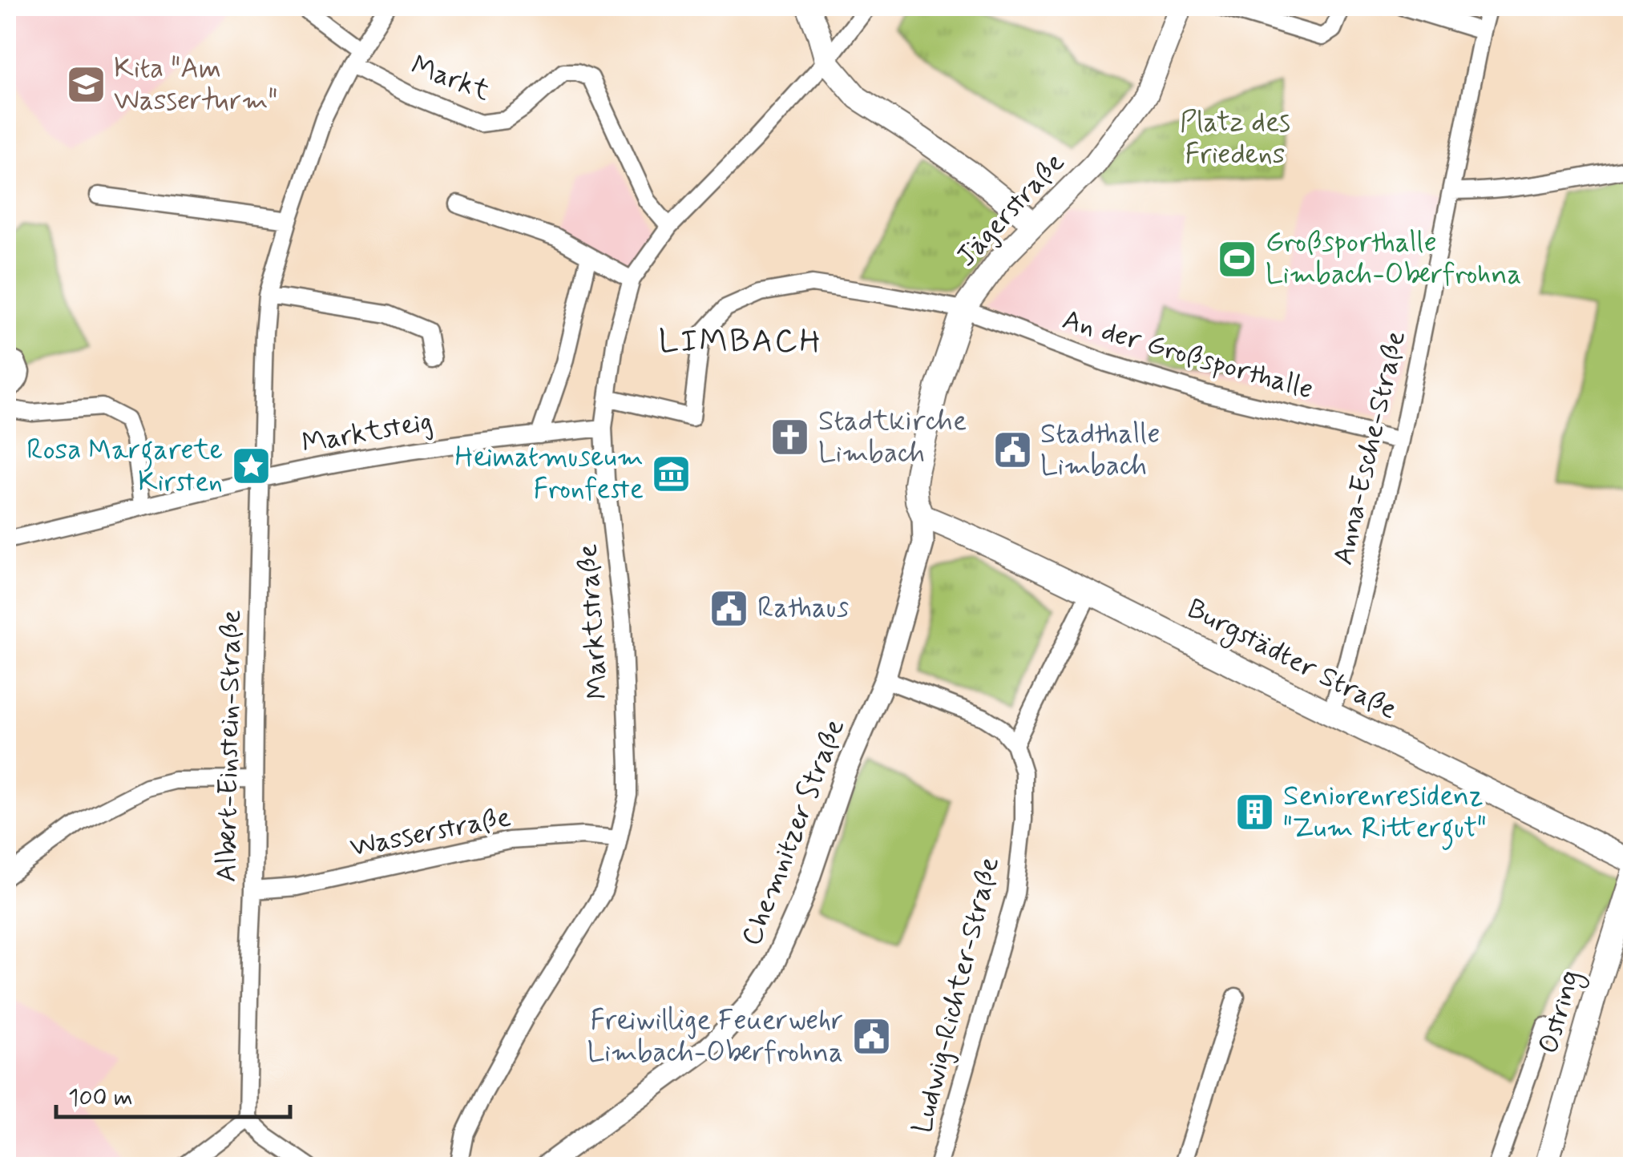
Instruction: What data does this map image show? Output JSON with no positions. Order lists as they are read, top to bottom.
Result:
{
  "streets": {
    "main road": ["Jägerstraße", "Burgstädter Straße", "Ostring"],
    "street": [
      "Markt",
      "An der Großsporthalle",
      "Marktsteig",
      "Anna-Esche-Straße",
      "Marktstraße",
      "Albert-Einstein-Straße",
      "Wasserstraße",
      "Chemnitzer Straße",
      "Ludwig-Richter-Straße"
    ]
  },
  "crossings": [
    ["Markt", "Marktstraße"],
    ["Markt", "Albert-Einstein-Straße"],
    ["Jägerstraße", "An der Großsporthalle"],
    ["Jägerstraße", "Burgstädter Straße"],
    ["Jägerstraße", "Chemnitzer Straße"],
    ["An der Großsporthalle", "Anna-Esche-Straße"],
    ["An der Großsporthalle", "Marktstraße"],
    ["Marktsteig", "Marktstraße"],
    ["Marktsteig", "Albert-Einstein-Straße"],
    ["Anna-Esche-Straße", "Burgstädter Straße"],
    ["Marktstraße", "Wasserstraße"],
    ["Burgstädter Straße", "Chemnitzer Straße"],
    ["Albert-Einstein-Straße", "Wasserstraße"]
  ],
  "districts": ["LIMBACH"],
  "parks": ["Platz des Friedens"],
  "places": {
    "school or university": ["Kita \"Am Wasserturm\""],
    "sports": ["Großsporthalle Limbach-Oberfrohna"],
    "church": ["Stadtkirche Limbach"],
    "public building": ["Stadthalle Limbach", "Rathaus", "Freiwillige Feuerwehr Limbach-Oberfrohna"],
    "place": ["Rosa Margarete Kirsten"],
    "museum": ["Heimatmuseum Fronfeste"],
    "building": ["Seniorenresidenz \"Zum Rittergut\""]
  },
  "scale_bar": "100 m"
}
